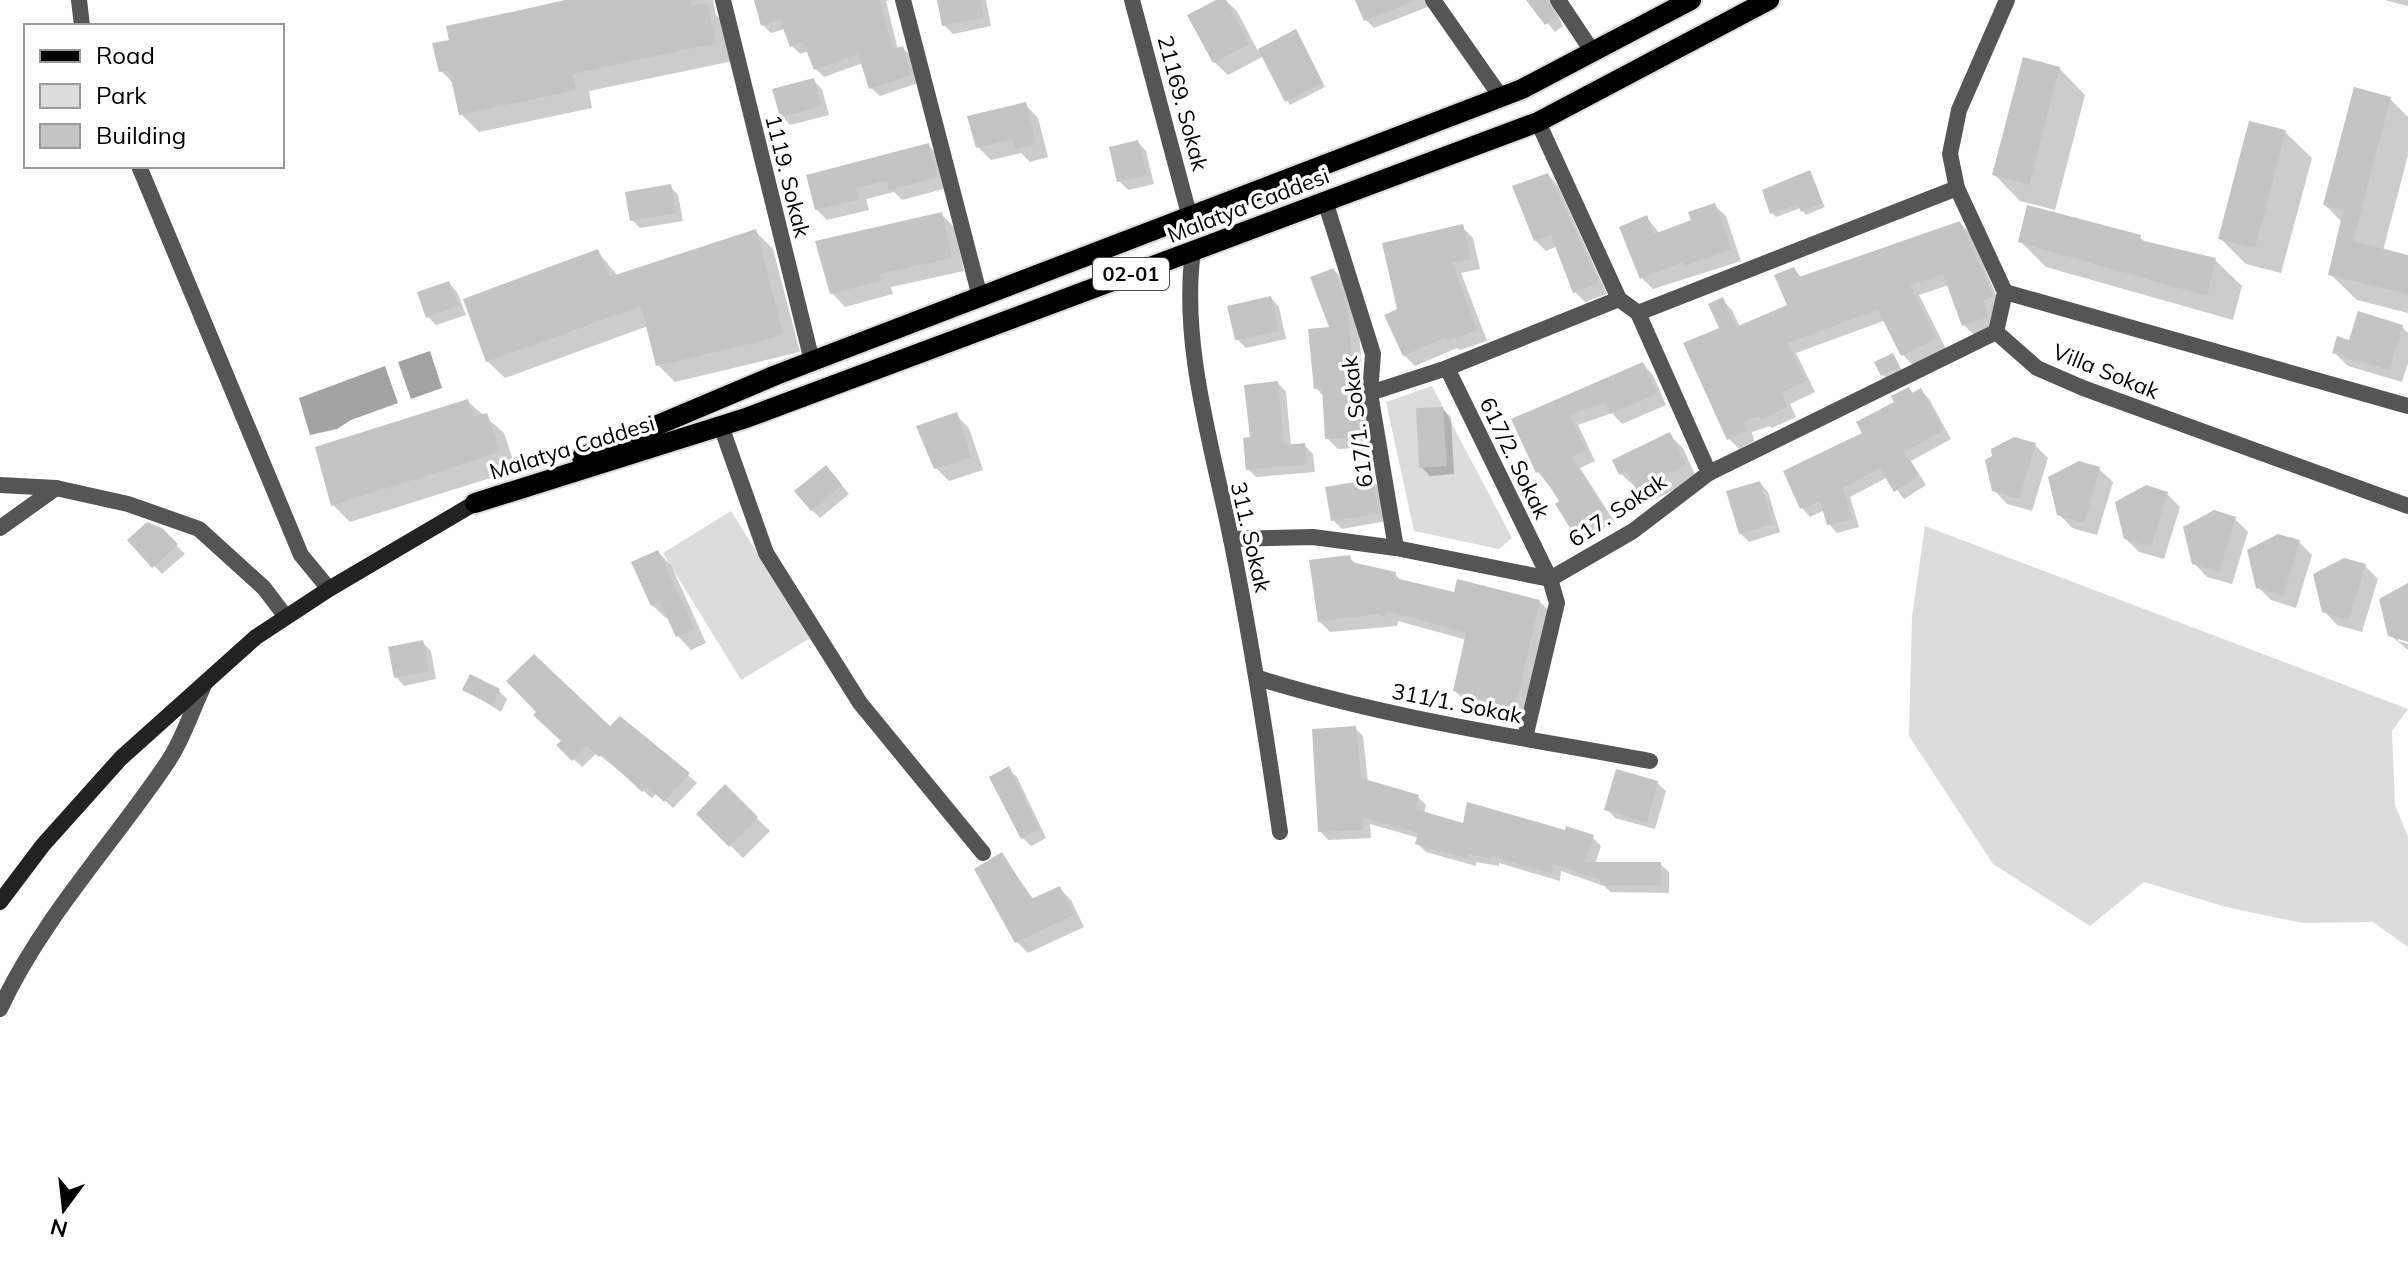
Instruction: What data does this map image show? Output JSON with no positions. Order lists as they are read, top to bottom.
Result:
{
  "streets": {
    "main road": ["Malatya Caddesi", "02-01"],
    "street": [
      "21169. Sokak",
      "1119. Sokak",
      "Villa Sokak",
      "617/1. Sokak",
      "617/2. Sokak",
      "617. Sokak",
      "311. Sokak",
      "311/1. Sokak"
    ]
  },
  "crossings": [
    ["21169. Sokak", "Malatya Caddesi"],
    ["1119. Sokak", "Malatya Caddesi"],
    ["Malatya Caddesi", "02-01"],
    ["Malatya Caddesi", "617/1. Sokak"],
    ["Malatya Caddesi", "311. Sokak"],
    ["Villa Sokak", "617. Sokak"],
    ["617/2. Sokak", "617. Sokak"],
    ["617/2. Sokak", "311/1. Sokak"],
    ["311. Sokak", "311/1. Sokak"]
  ],
  "legend": ["Road", "Park", "Building"],
  "north": "bottom"
}
